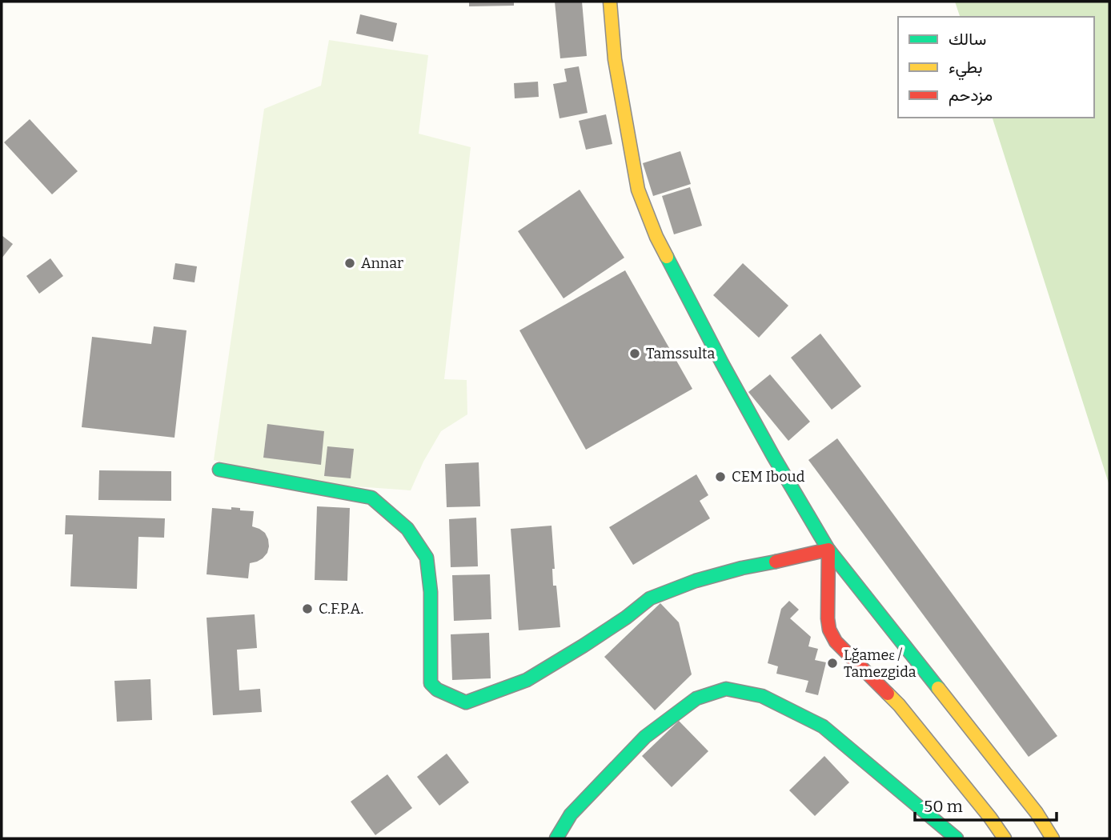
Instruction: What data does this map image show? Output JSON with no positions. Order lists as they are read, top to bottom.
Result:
{
  "places": [
    "Annar",
    "Tamssulta",
    "CEM Iboud",
    "C.F.P.A.",
    "Lǧameɛ / Tamezgida"
  ],
  "legend": ["سالك", "بطيء", "مزدحم"],
  "scale_bar": "50 m"
}
